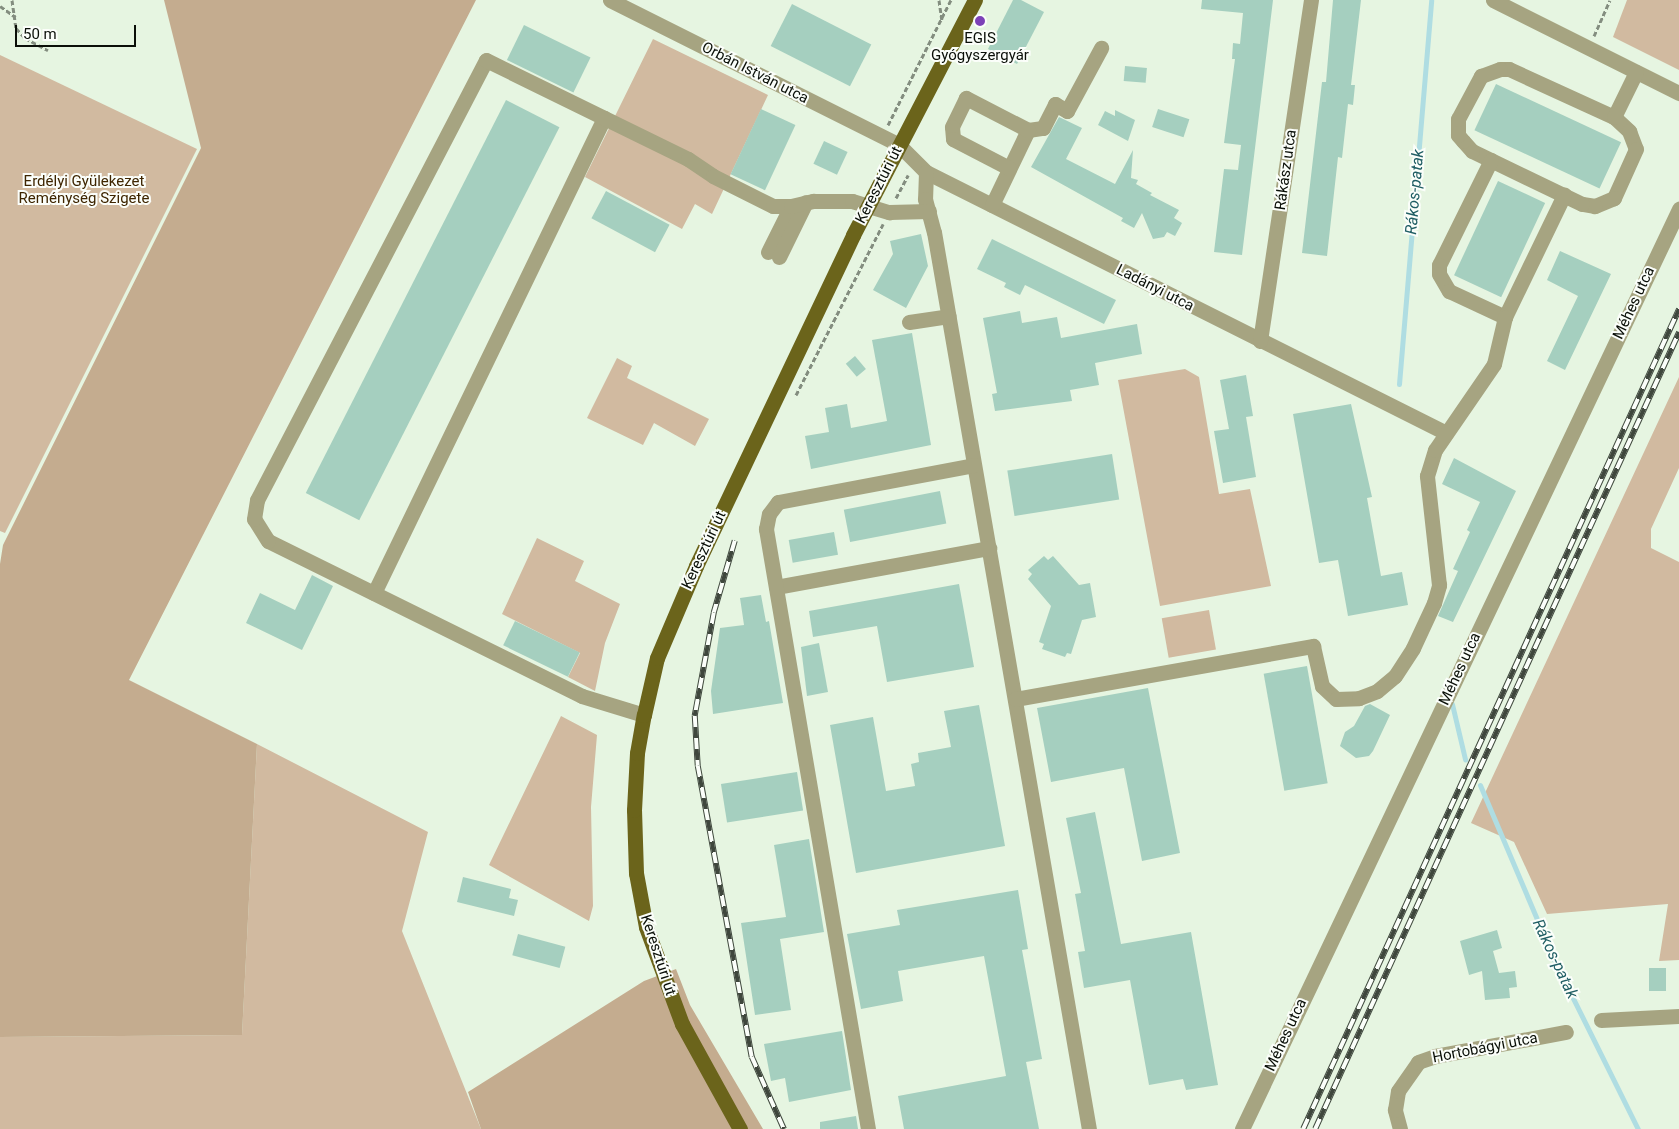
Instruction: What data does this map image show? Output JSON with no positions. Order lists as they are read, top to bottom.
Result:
{
  "streets": {
    "main road": ["Keresztúri út"],
    "street": [
      "Orbán István utca",
      "Rákász utca",
      "Ladányi utca",
      "Méhes utca",
      "Hortobágyi utca"
    ]
  },
  "crossings": [
    ["Orbán István utca", "Keresztúri út"],
    ["Orbán István utca", "Ladányi utca"],
    ["Rákász utca", "Ladányi utca"],
    ["Keresztúri út", "Ladányi utca"]
  ],
  "water": ["Rákos-patak"],
  "parks": ["Erdélyi Gyülekezet Reménység Szigete"],
  "places": ["EGIS Gyógyszergyár"],
  "scale_bar": "50 m"
}
